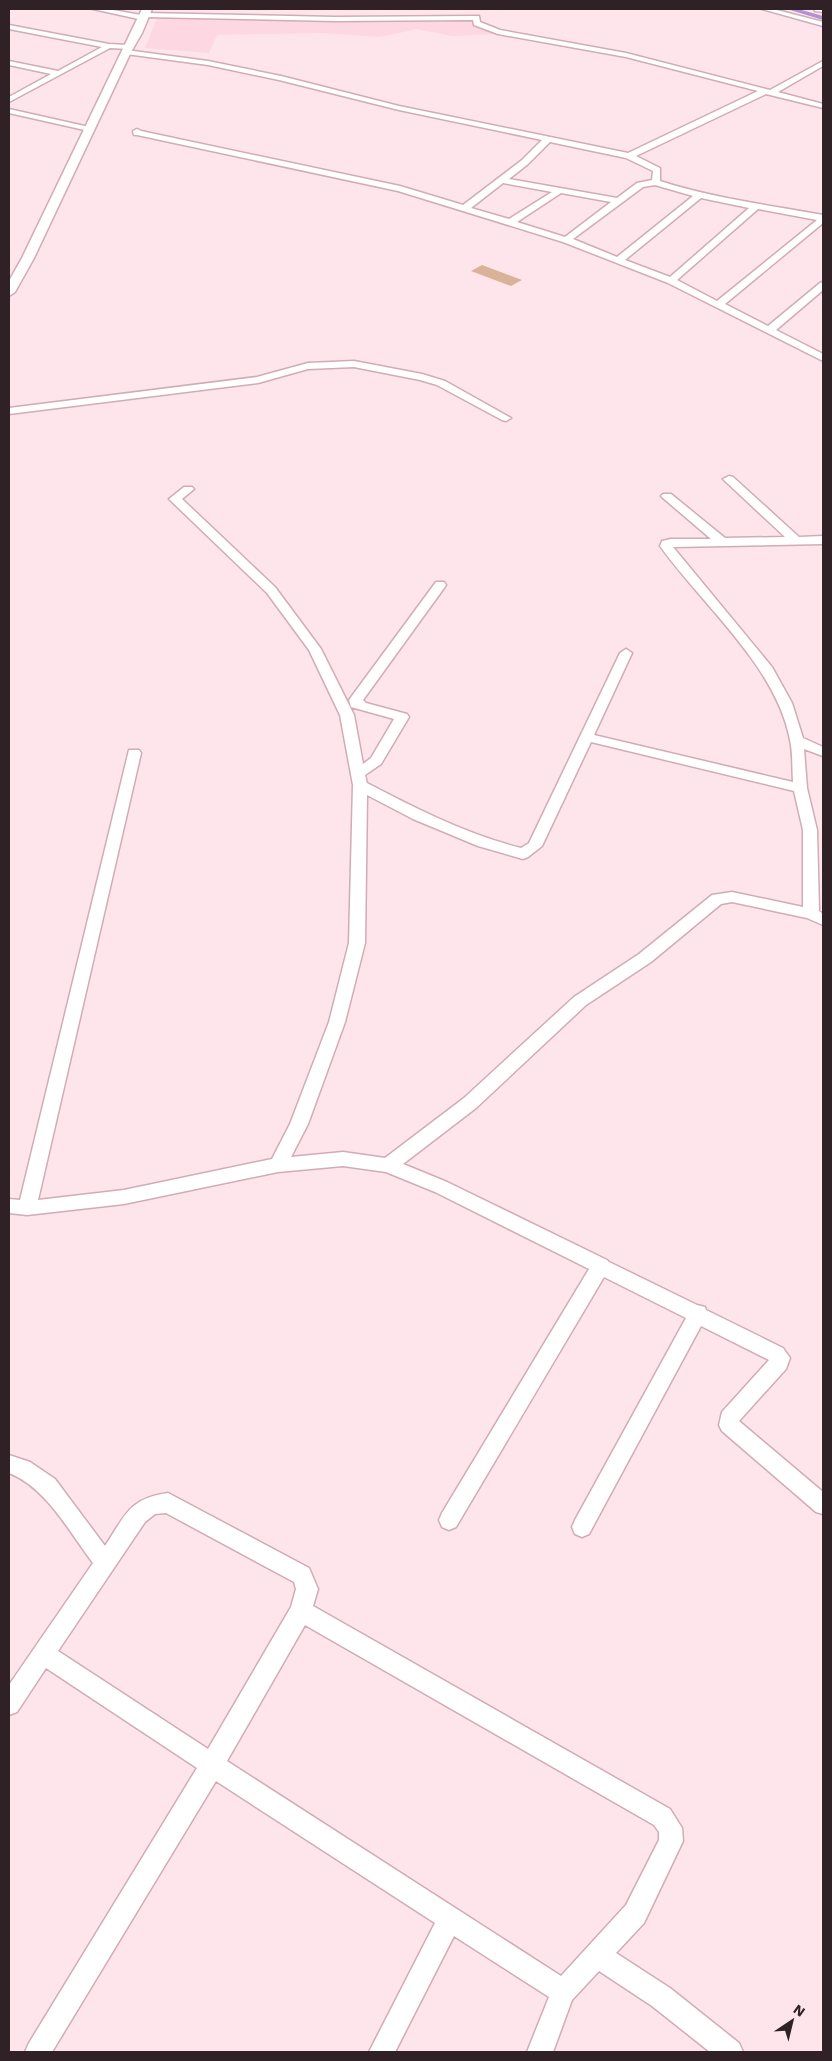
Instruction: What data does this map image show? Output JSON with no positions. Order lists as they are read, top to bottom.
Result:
{
  "north": "top right"
}
